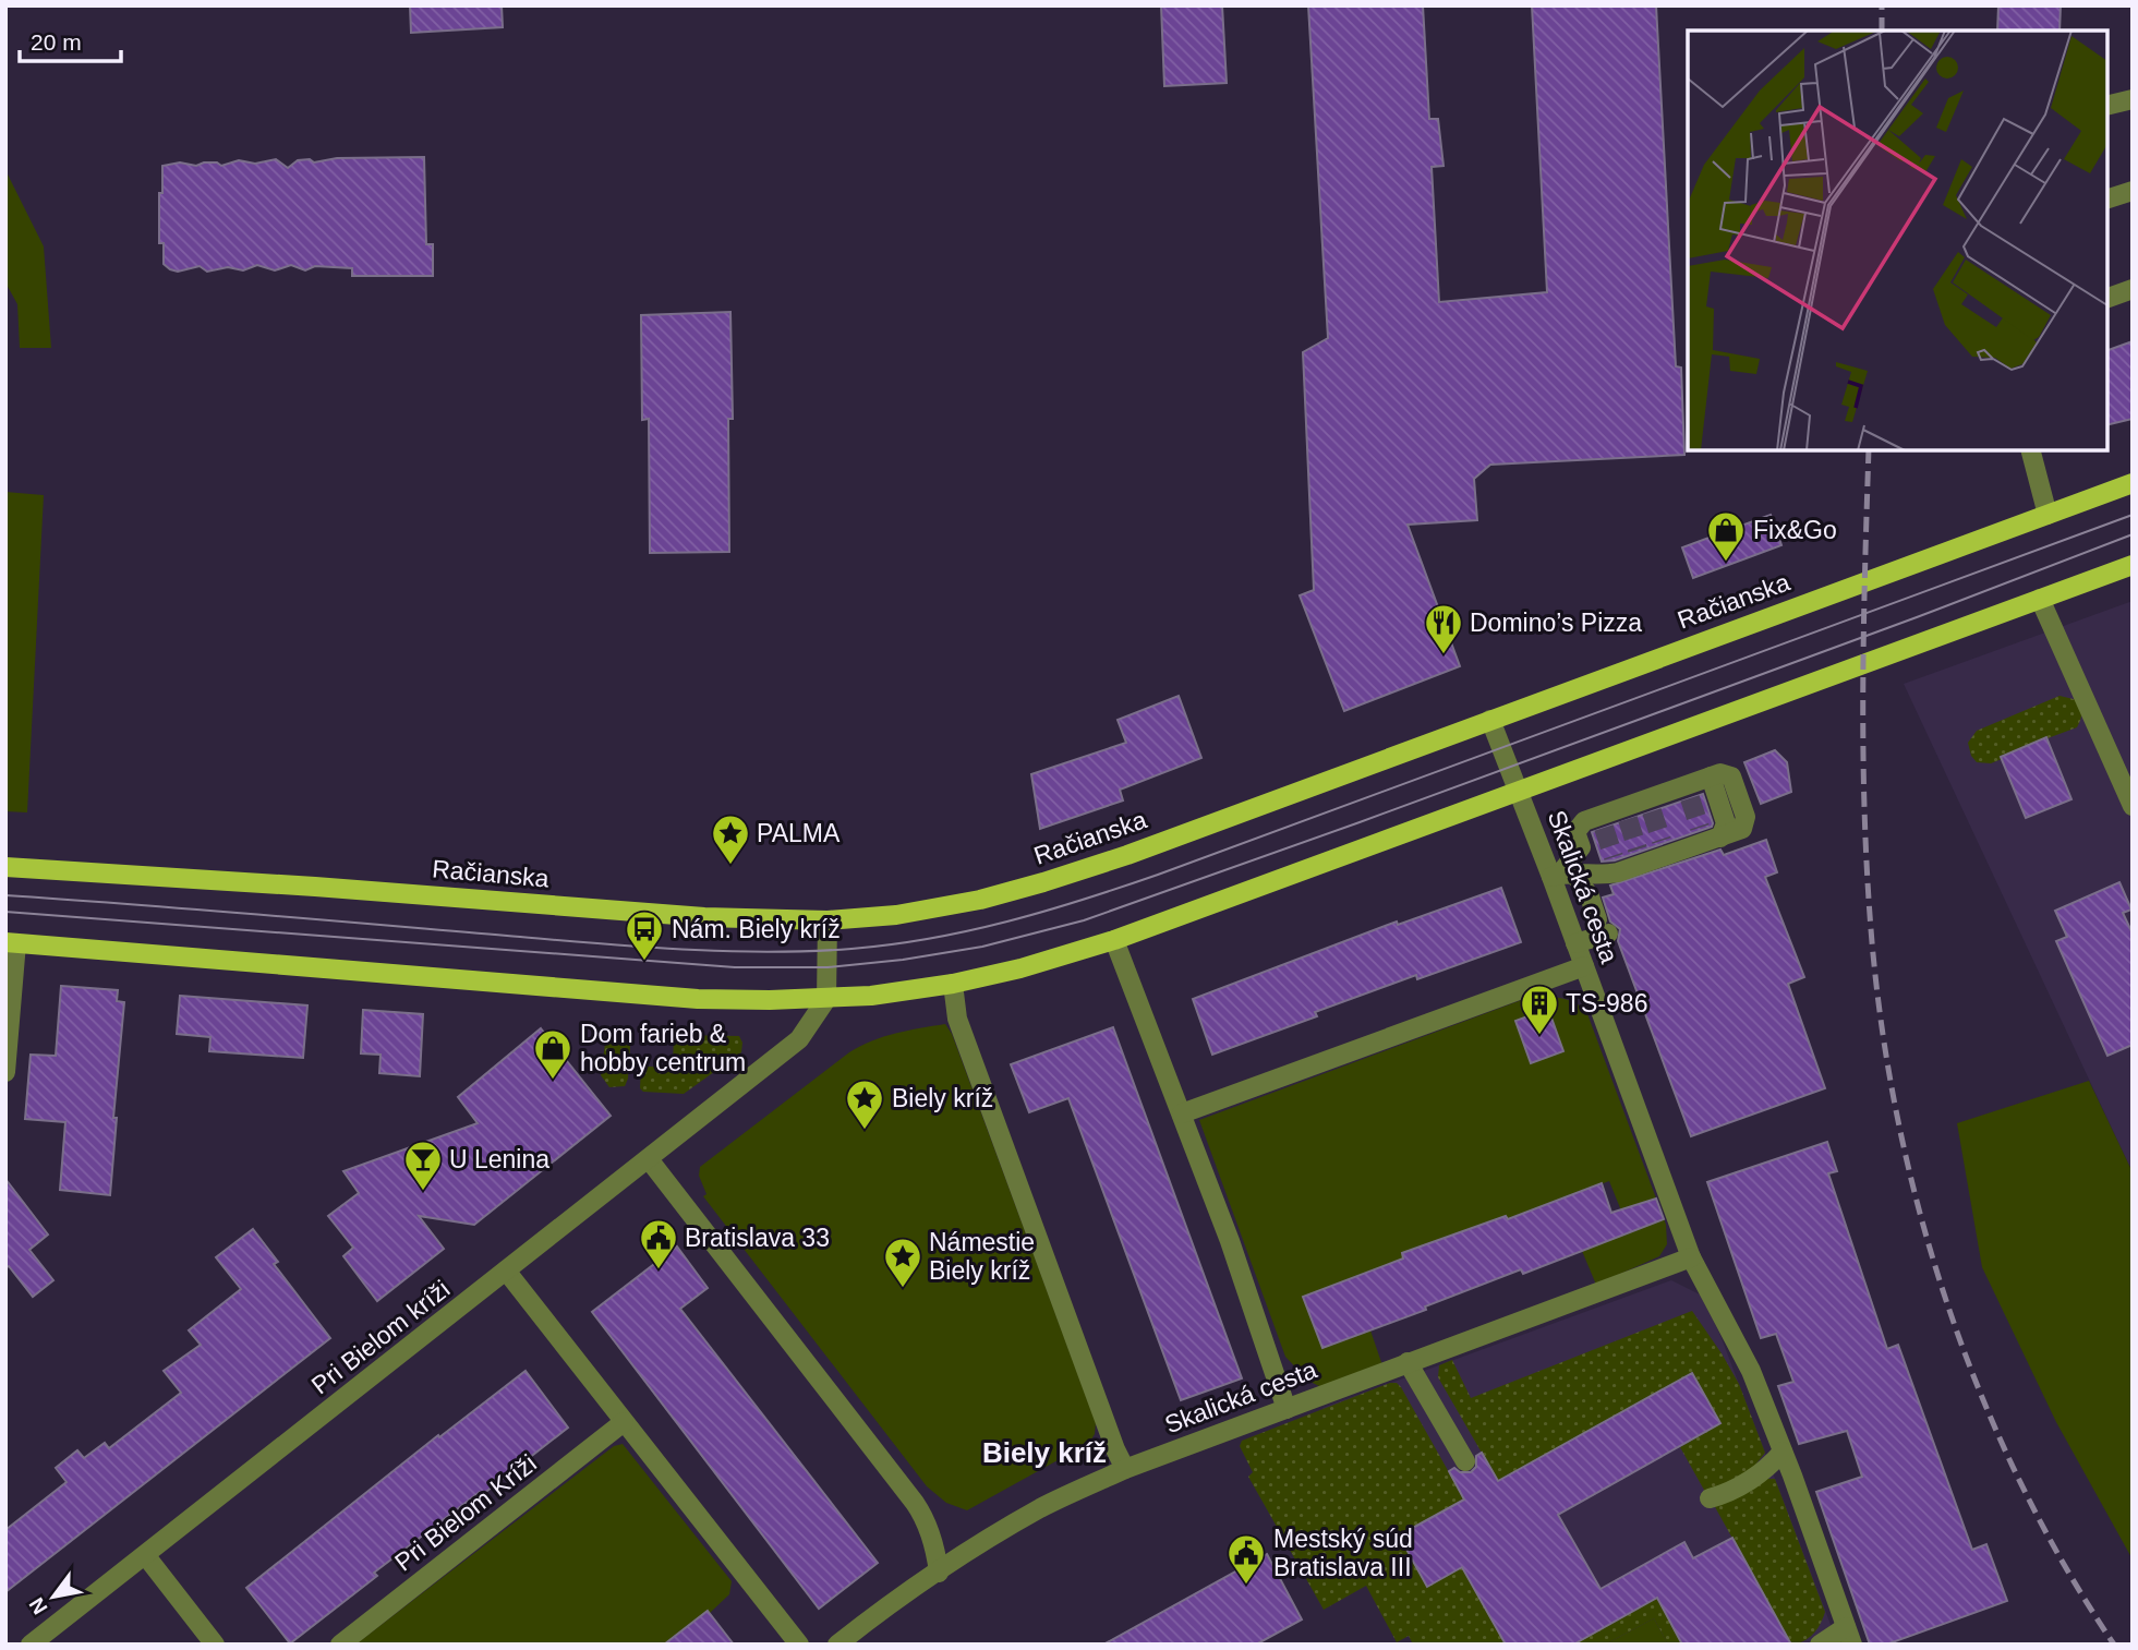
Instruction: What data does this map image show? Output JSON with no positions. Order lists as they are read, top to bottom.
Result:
{
  "streets": {
    "main road": ["Račianska"],
    "street": ["Skalická cesta", "Pri Bielom kríži", "Pri Bielom Kríži"]
  },
  "crossings": [
    ["Račianska", "Skalická cesta"]
  ],
  "districts": ["Biely kríž"],
  "places": {
    "shop": ["Fix&Go", "Dom farieb & hobby centrum"],
    "restaurant": ["Domino’s Pizza"],
    "place": ["PALMA", "Biely kríž", "Námestie Biely kríž"],
    "bus stop": ["Nám. Biely kríž"],
    "building": ["TS-986"],
    "bar": ["U Lenina"],
    "public building": ["Bratislava 33", "Mestský súd Bratislava III"]
  },
  "scale_bar": "20 m",
  "north": "bottom left"
}
